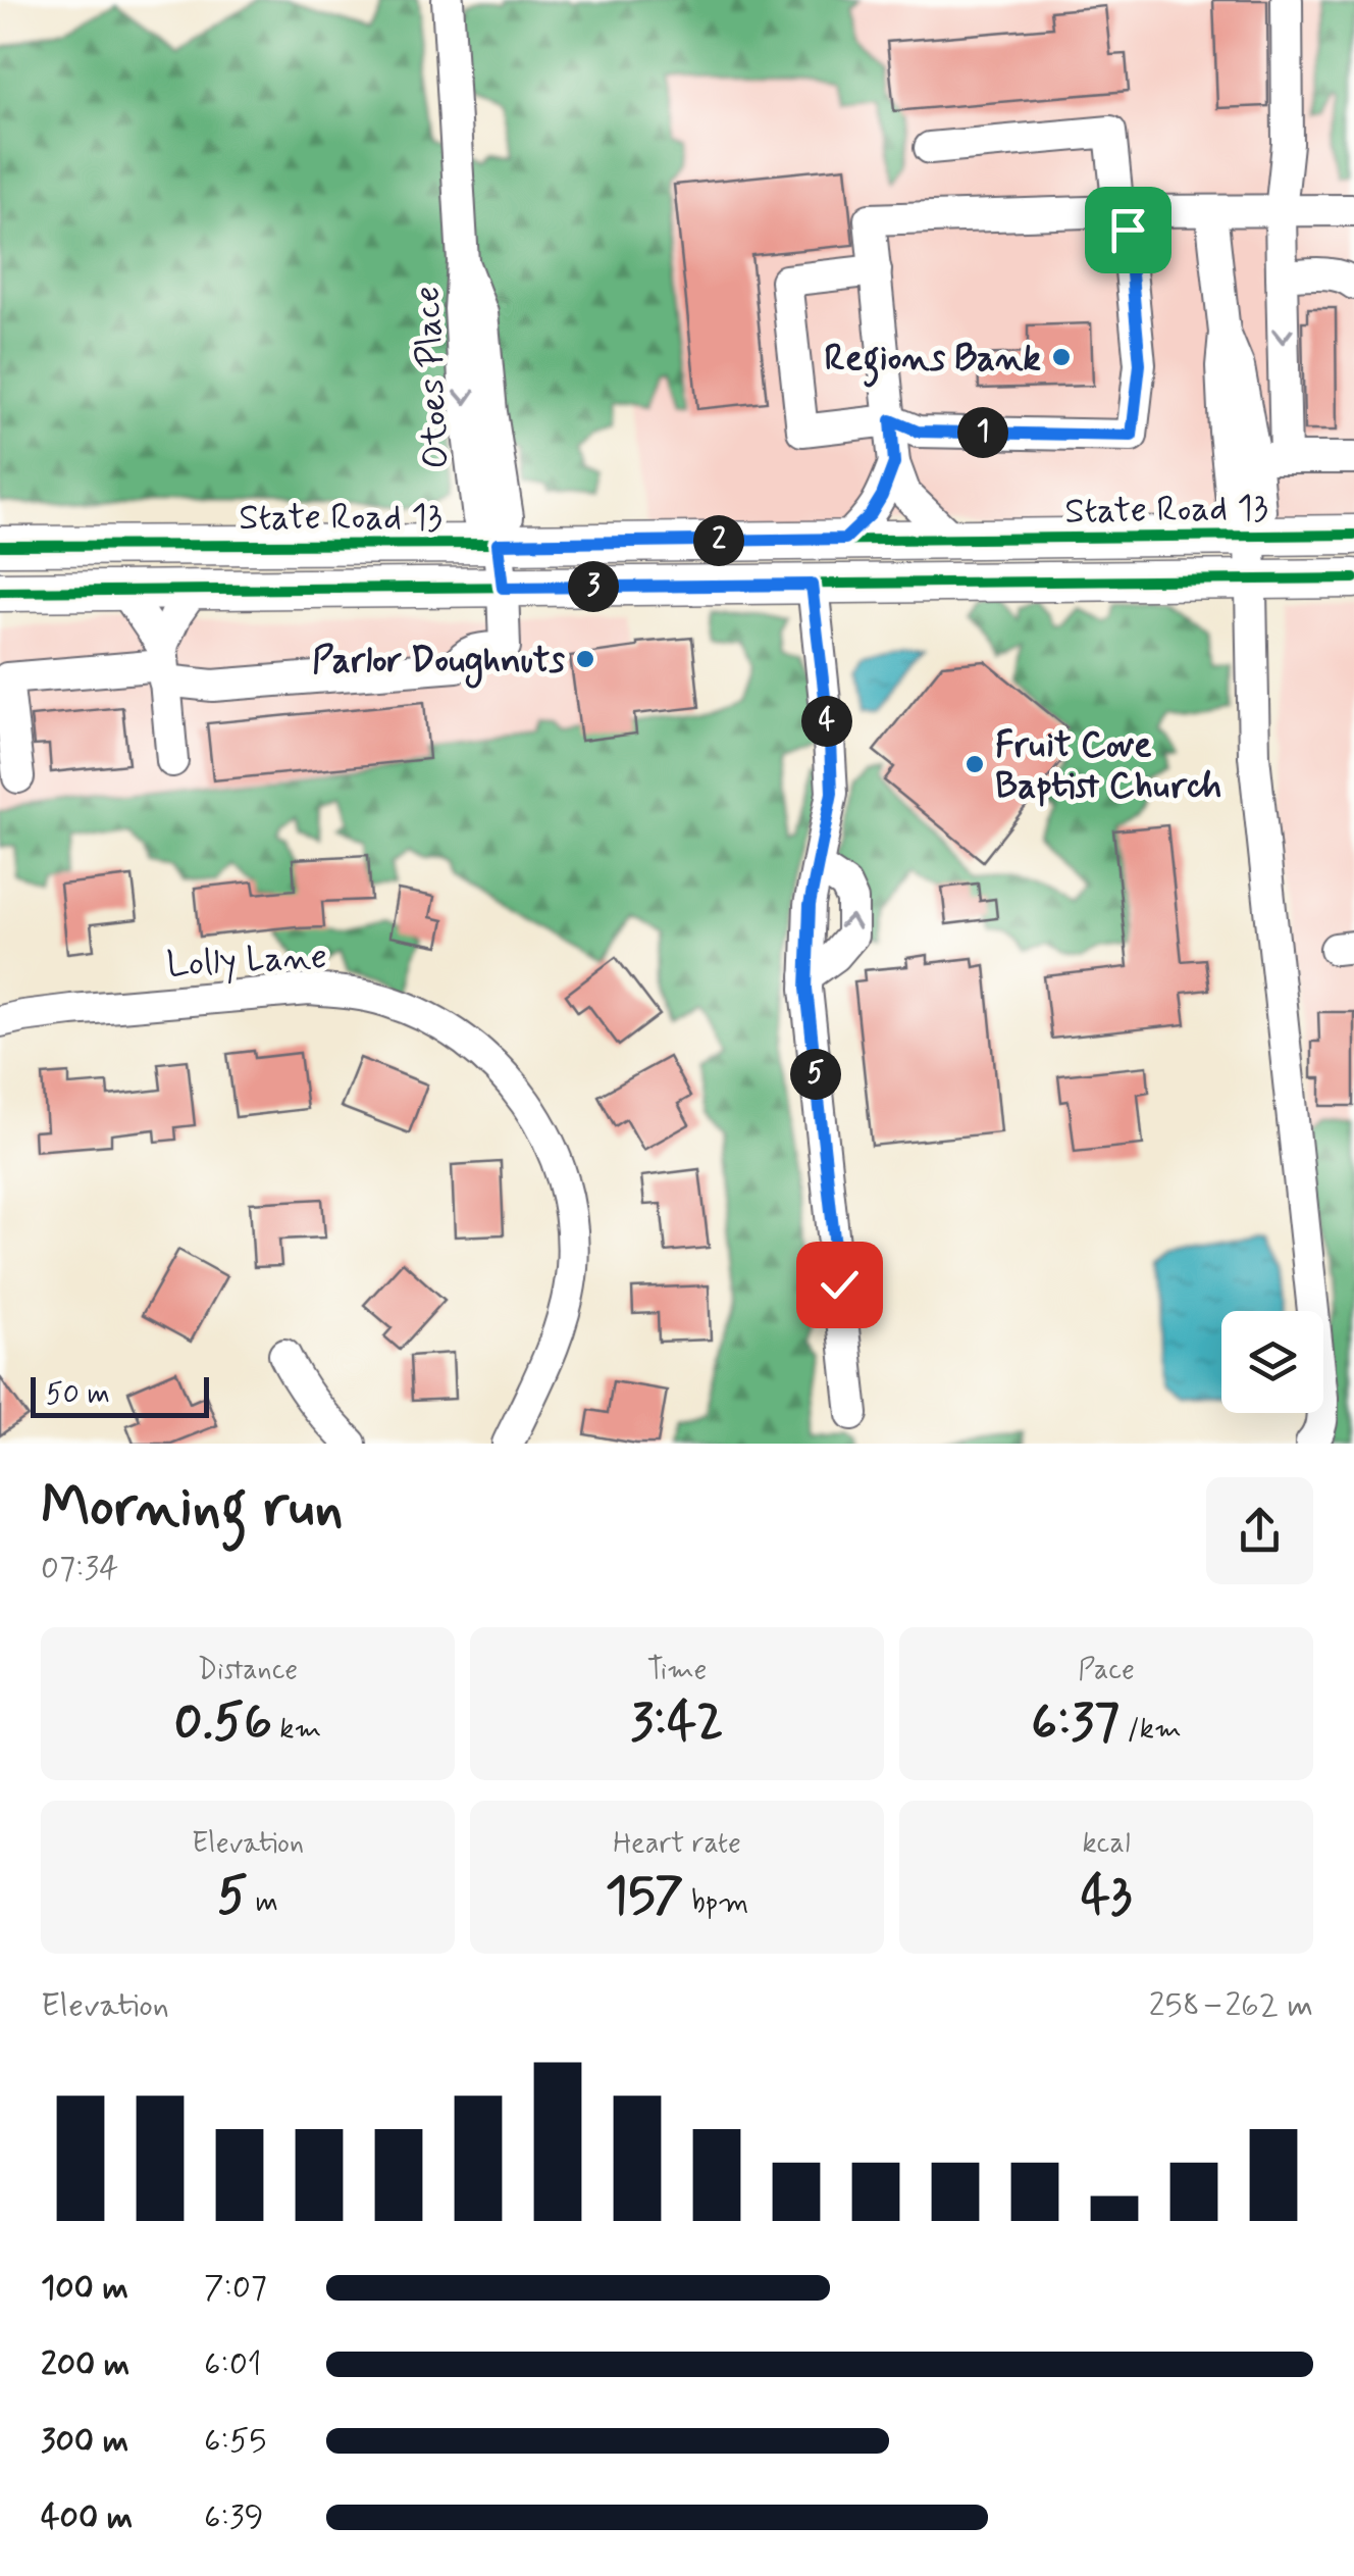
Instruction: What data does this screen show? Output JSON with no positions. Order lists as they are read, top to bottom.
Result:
{
  "streets": {
    "main road": ["State Road 13"],
    "street": ["Otoes Place", "Lolly Lane"]
  },
  "crossings": [
    ["Otoes Place", "State Road 13"]
  ],
  "places": ["Regions Bank", "Parlor Doughnuts", "Fruit Cove Baptist Church"],
  "scale_bar": "50 m",
  "page": {
    "pins": [
      "1",
      "2",
      "3",
      "4",
      "5"
    ],
    "scale": "50 m",
    "heading": ["Morning run", "07:34"],
    "stats": [
      ["Distance", "0.56 km"],
      ["Time", "3:42"],
      ["Pace", "6:37 /km"],
      ["Elevation", "5 m"],
      ["Heart rate", "157 bpm"],
      ["kcal", "43"]
    ],
    "chart": ["Elevation", "258–262 m"],
    "list": [
      {
        "name": "100 m",
        "note": "7:07"
      },
      {
        "name": "200 m",
        "note": "6:01"
      },
      {
        "name": "300 m",
        "note": "6:55"
      },
      {
        "name": "400 m",
        "note": "6:39"
      }
    ]
  }
}
